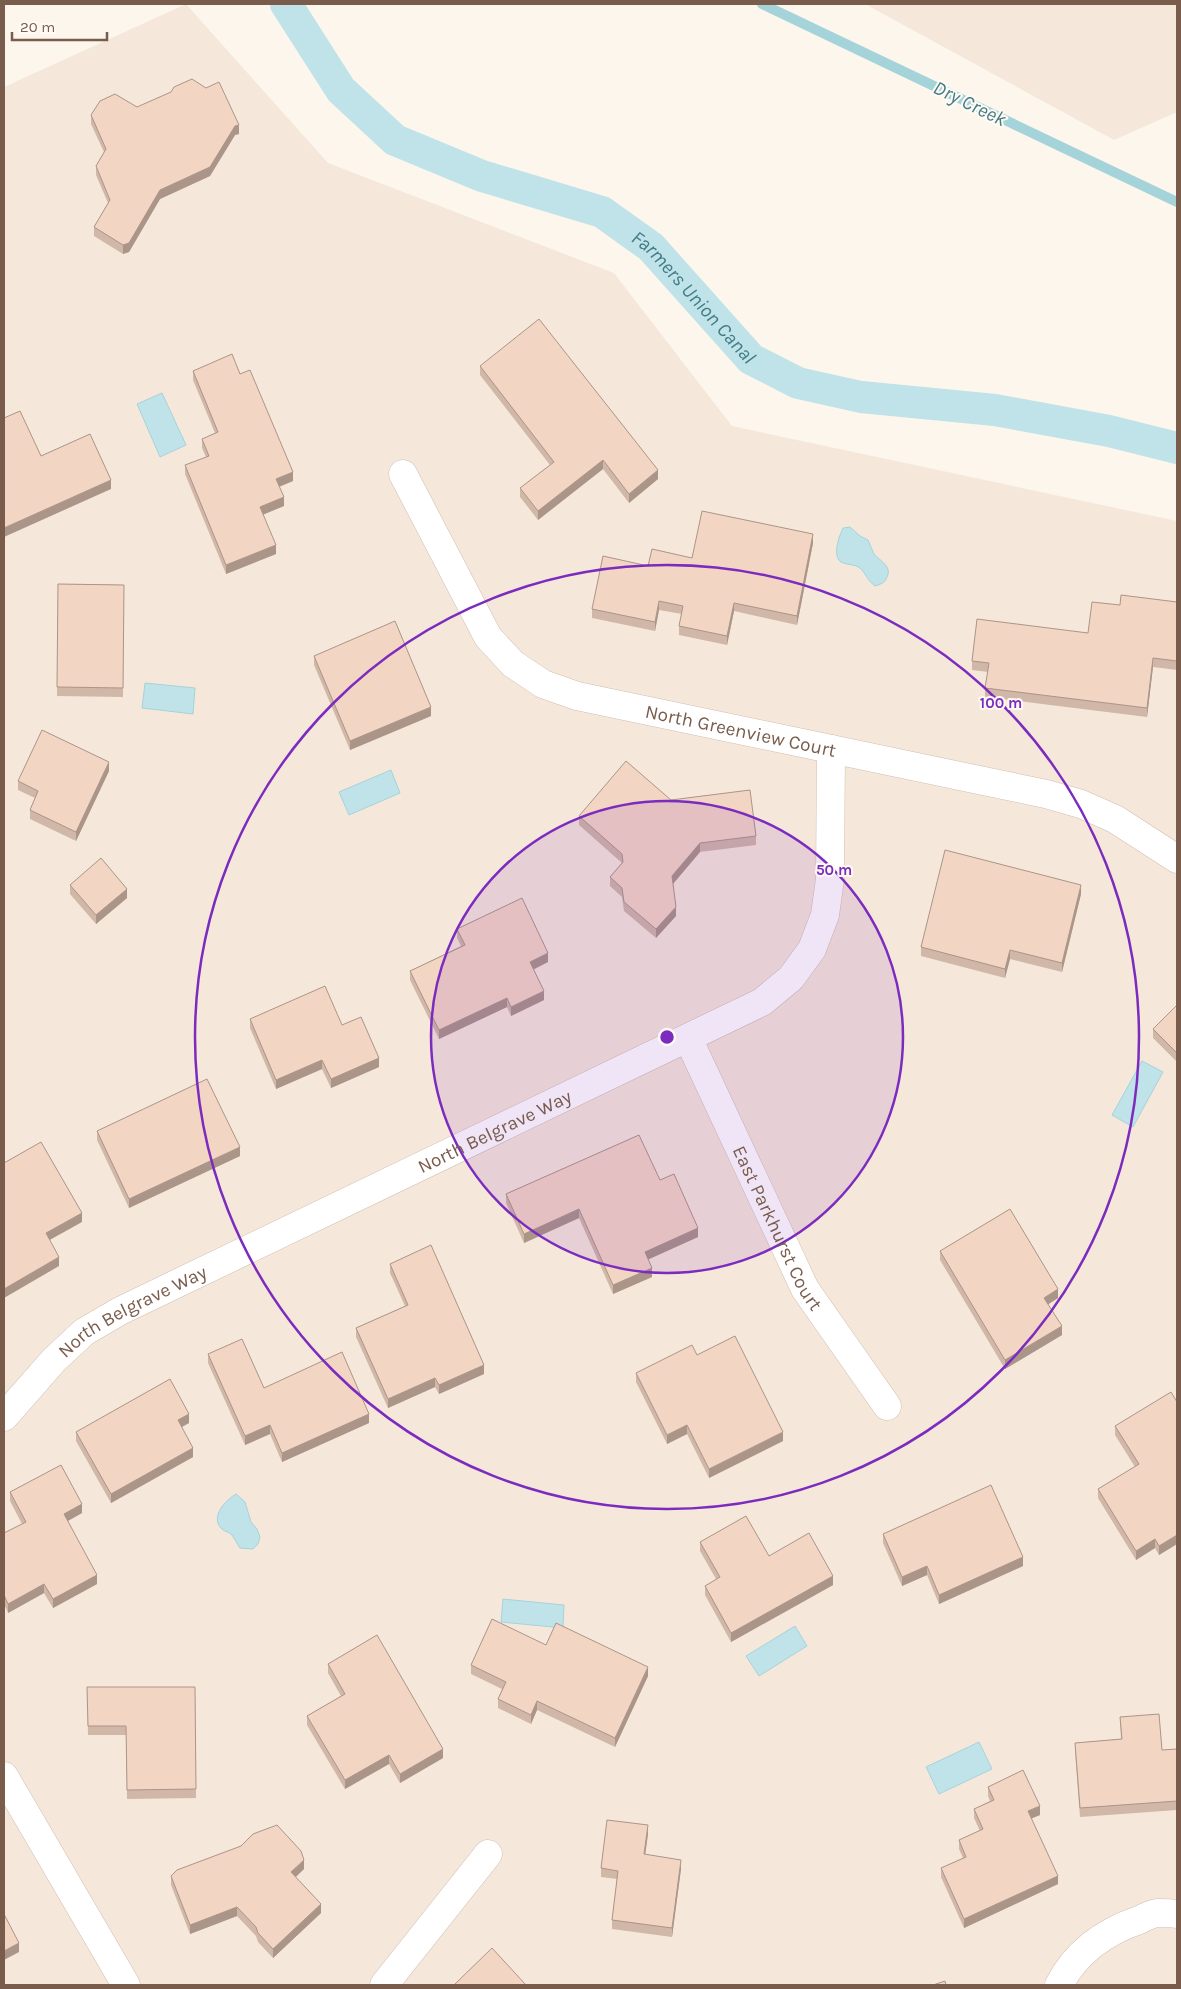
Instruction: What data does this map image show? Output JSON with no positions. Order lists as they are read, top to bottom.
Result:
{
  "streets": {
    "street": ["North Greenview Court", "North Belgrave Way", "East Parkhurst Court"]
  },
  "crossings": [
    ["North Greenview Court", "North Belgrave Way"],
    ["North Belgrave Way", "East Parkhurst Court"]
  ],
  "water": ["Dry Creek", "Farmers Union Canal"],
  "scale_bar": "20 m",
  "rings": ["100 m", "50 m"]
}
